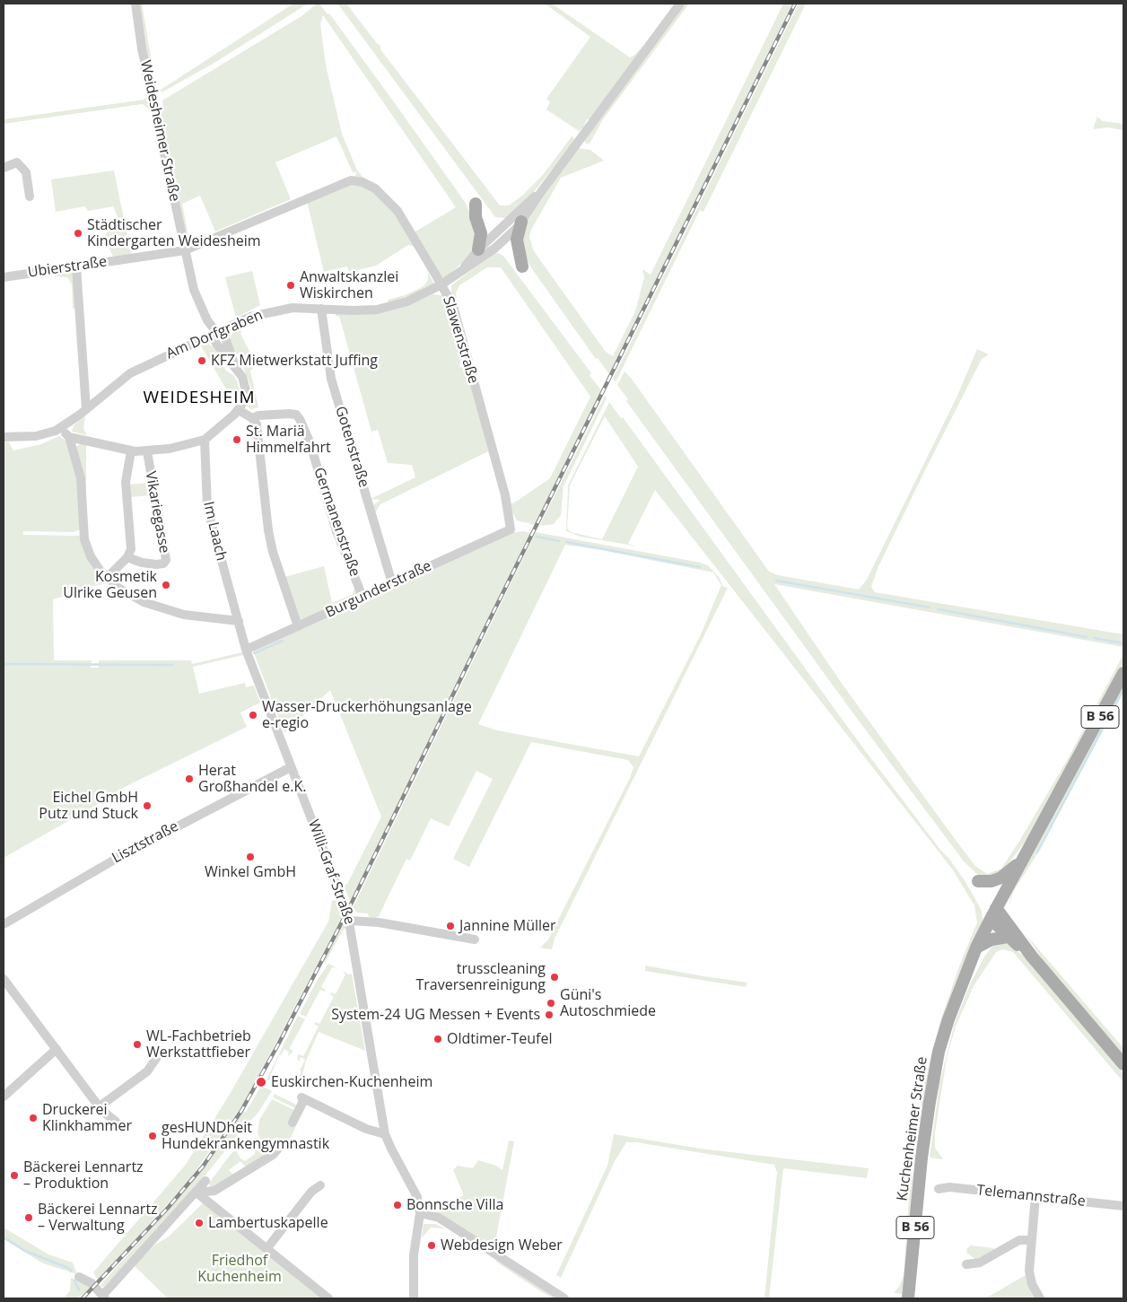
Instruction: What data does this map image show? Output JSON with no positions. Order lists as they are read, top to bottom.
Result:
{
  "streets": {
    "main road": ["B 56", "Kuchenheimer Straße"],
    "street": [
      "Weidesheimer Straße",
      "Ubierstraße",
      "Am Dorfgraben",
      "Slawenstraße",
      "Gotenstraße",
      "Vikariegasse",
      "Germanenstraße",
      "Im Laach",
      "Burgunderstraße",
      "Lisztstraße",
      "Willi-Graf-Straße",
      "Telemannstraße"
    ]
  },
  "crossings": [
    ["Weidesheimer Straße", "Ubierstraße"],
    ["Weidesheimer Straße", "Am Dorfgraben"],
    ["Weidesheimer Straße", "Vikariegasse"],
    ["Weidesheimer Straße", "Im Laach"],
    ["Ubierstraße", "Slawenstraße"],
    ["Am Dorfgraben", "Slawenstraße"],
    ["Am Dorfgraben", "Gotenstraße"],
    ["Slawenstraße", "Burgunderstraße"],
    ["Gotenstraße", "Burgunderstraße"],
    ["Germanenstraße", "Burgunderstraße"],
    ["Im Laach", "Willi-Graf-Straße"],
    ["Burgunderstraße", "Willi-Graf-Straße"],
    ["B 56", "Kuchenheimer Straße"],
    ["Lisztstraße", "Willi-Graf-Straße"]
  ],
  "districts": ["WEIDESHEIM"],
  "parks": ["Friedhof Kuchenheim"],
  "places": [
    "Städtischer Kindergarten Weidesheim",
    "Anwaltskanzlei Wiskirchen",
    "KFZ Mietwerkstatt Juffing",
    "St. Mariä Himmelfahrt",
    "Kosmetik Ulrike Geusen",
    "Wasser-Druckerhöhungsanlage e-regio",
    "Herat Großhandel e.K.",
    "Eichel GmbH Putz und Stuck",
    "Winkel GmbH",
    "Jannine Müller",
    "trusscleaning Traversenreinigung",
    "Güni's Autoschmiede",
    "System-24 UG Messen + Events",
    "Oldtimer-Teufel",
    "WL-Fachbetrieb Werkstattfieber",
    "Euskirchen-Kuchenheim",
    "Druckerei Klinkhammer",
    "gesHUNDheit Hundekrankengymnastik",
    "Bäckerei Lennartz – Produktion",
    "Bonnsche Villa",
    "Bäckerei Lennartz – Verwaltung",
    "Lambertuskapelle",
    "Webdesign Weber"
  ]
}
